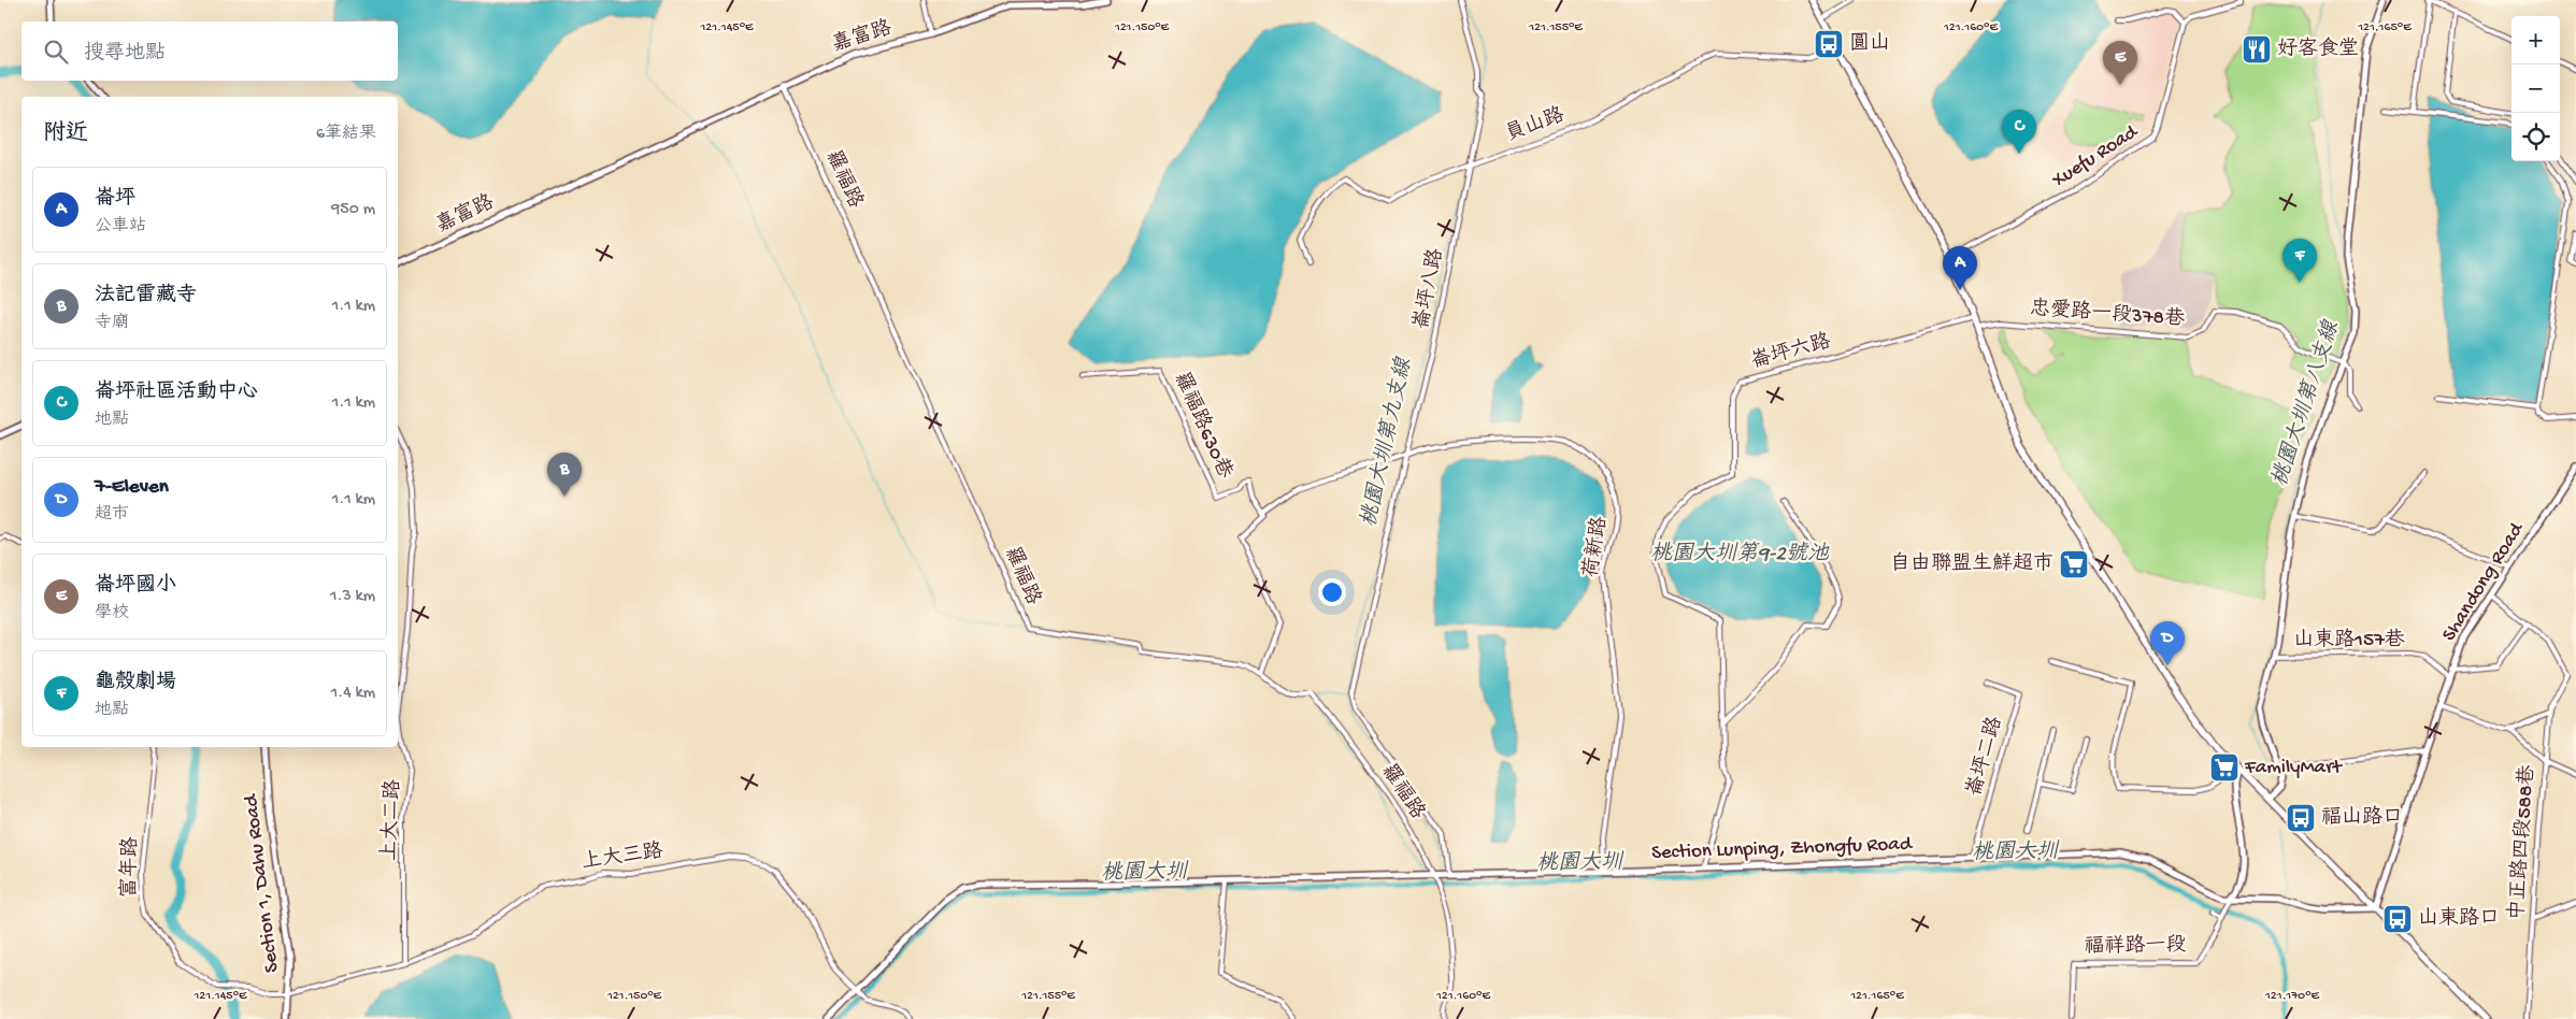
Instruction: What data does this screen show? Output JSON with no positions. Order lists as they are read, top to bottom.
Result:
{
  "streets": {
    "street": [
      "嘉富路",
      "員山路",
      "Xuefu Road",
      "羅福路",
      "崙坪八路",
      "忠愛路一段378巷",
      "崙坪六路",
      "羅福路630巷",
      "荷新路",
      "Shandong Road",
      "山東路157巷",
      "崙坪二路",
      "上大二路",
      "中正路四段588巷",
      "Section Lunping, Zhongfu Road",
      "上大三路",
      "富年路",
      "Section 1, Dahu Road",
      "福祥路一段"
    ]
  },
  "crossings": [
    ["嘉富路", "羅福路"],
    ["員山路", "崙坪八路"],
    ["羅福路", "荷新路"],
    ["羅福路", "Section Lunping, Zhongfu Road"],
    ["崙坪八路", "荷新路"],
    ["崙坪八路", "Section Lunping, Zhongfu Road"],
    ["崙坪六路", "Section Lunping, Zhongfu Road"],
    ["羅福路630巷", "荷新路"],
    ["荷新路", "Section Lunping, Zhongfu Road"],
    ["Shandong Road", "山東路157巷"],
    ["崙坪二路", "Section Lunping, Zhongfu Road"],
    ["上大二路", "上大三路"],
    ["Section Lunping, Zhongfu Road", "上大三路"],
    ["上大三路", "富年路"],
    ["上大三路", "Section 1, Dahu Road"],
    ["富年路", "Section 1, Dahu Road"]
  ],
  "water": [
    "桃園大圳第八支線",
    "桃園大圳第九支線",
    "桃園大圳第9-2號池",
    "桃園大圳"
  ],
  "places": {
    "bus stop": ["圓山", "福山路口", "山東路口"],
    "restaurant": ["好客食堂"],
    "supermarket": ["自由聯盟生鮮超市", "FamilyMart"]
  },
  "page": {
    "map_buttons": ["+", "−"],
    "search": "搜尋地點",
    "pins": [
      "E",
      "C",
      "F",
      "A",
      "B",
      "D"
    ],
    "heading": ["附近", "6筆結果"],
    "list": [
      {
        "mark": "A",
        "name": "崙坪",
        "note": "公車站",
        "value": "950 m"
      },
      {
        "mark": "B",
        "name": "法記雷藏寺",
        "note": "寺廟",
        "value": "1.1 km"
      },
      {
        "mark": "C",
        "name": "崙坪社區活動中心",
        "note": "地點",
        "value": "1.1 km"
      },
      {
        "mark": "D",
        "name": "7-Eleven",
        "note": "超市",
        "value": "1.1 km"
      },
      {
        "mark": "E",
        "name": "崙坪國小",
        "note": "學校",
        "value": "1.3 km"
      },
      {
        "mark": "F",
        "name": "龜殼劇場",
        "note": "地點",
        "value": "1.4 km"
      }
    ]
  },
  "coordinates": [
    "121.145°E",
    "121.150°E",
    "121.155°E",
    "121.160°E",
    "121.165°E",
    "121.170°E"
  ]
}
